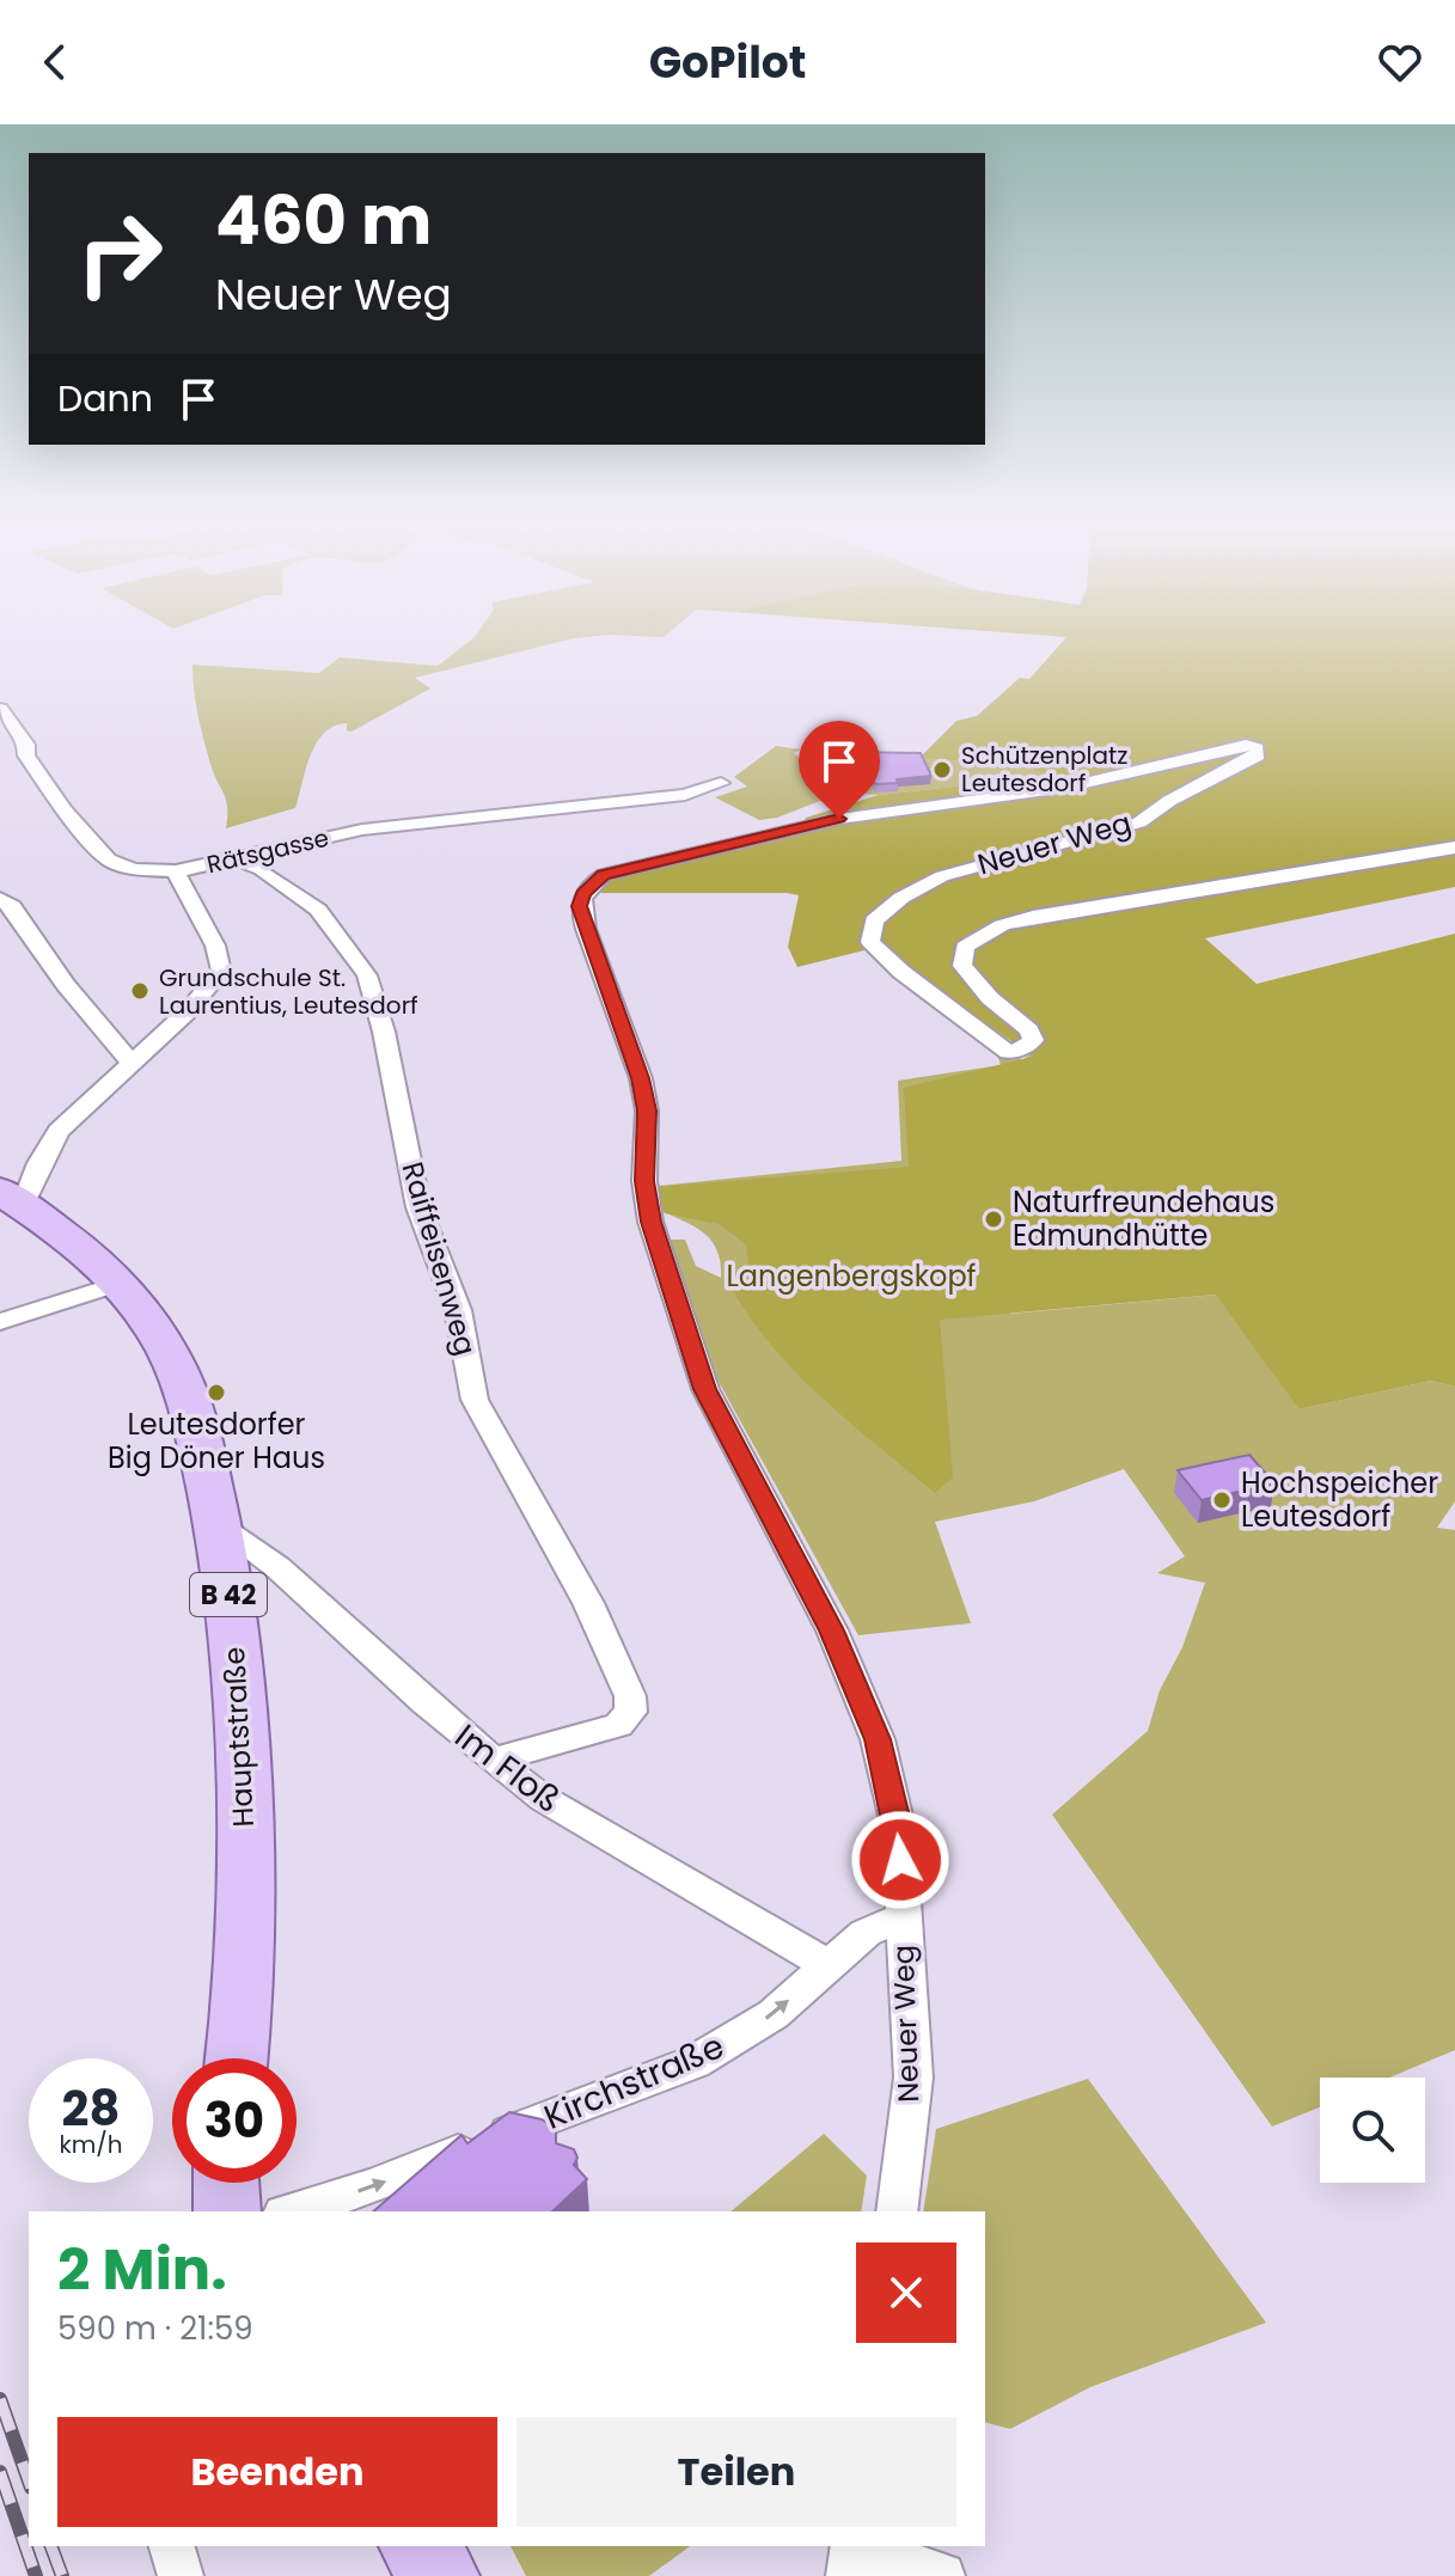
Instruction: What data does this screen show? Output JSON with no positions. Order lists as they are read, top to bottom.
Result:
{
  "streets": {
    "main road": ["B 42", "Hauptstraße"],
    "street": [
      "Neuer Weg",
      "Rätsgasse",
      "Raiffeisenweg",
      "Im Floß",
      "Kirchstraße"
    ]
  },
  "crossings": [
    ["Neuer Weg", "Kirchstraße"],
    ["Rätsgasse", "Raiffeisenweg"],
    ["Rätsgasse", "Hauptstraße"],
    ["Raiffeisenweg", "Im Floß"],
    ["Hauptstraße", "Im Floß"],
    ["Im Floß", "Kirchstraße"]
  ],
  "one_way": ["Kirchstraße"],
  "parks": ["Langenbergskopf"],
  "places": [
    "Schützenplatz Leutesdorf",
    "Grundschule St. Laurentius, Leutesdorf",
    "Naturfreundehaus Edmundhütte",
    "Leutesdorfer Big Döner Haus",
    "Hochspeicher Leutesdorf"
  ],
  "page": {
    "header": "GoPilot",
    "turn": ["460 m", "Neuer Weg"],
    "then": "Dann",
    "speed": "28 km/h",
    "limit": "30",
    "heading": ["2 Min.", "590 m · 21:59"],
    "buttons": ["Beenden", "Teilen"]
  }
}
